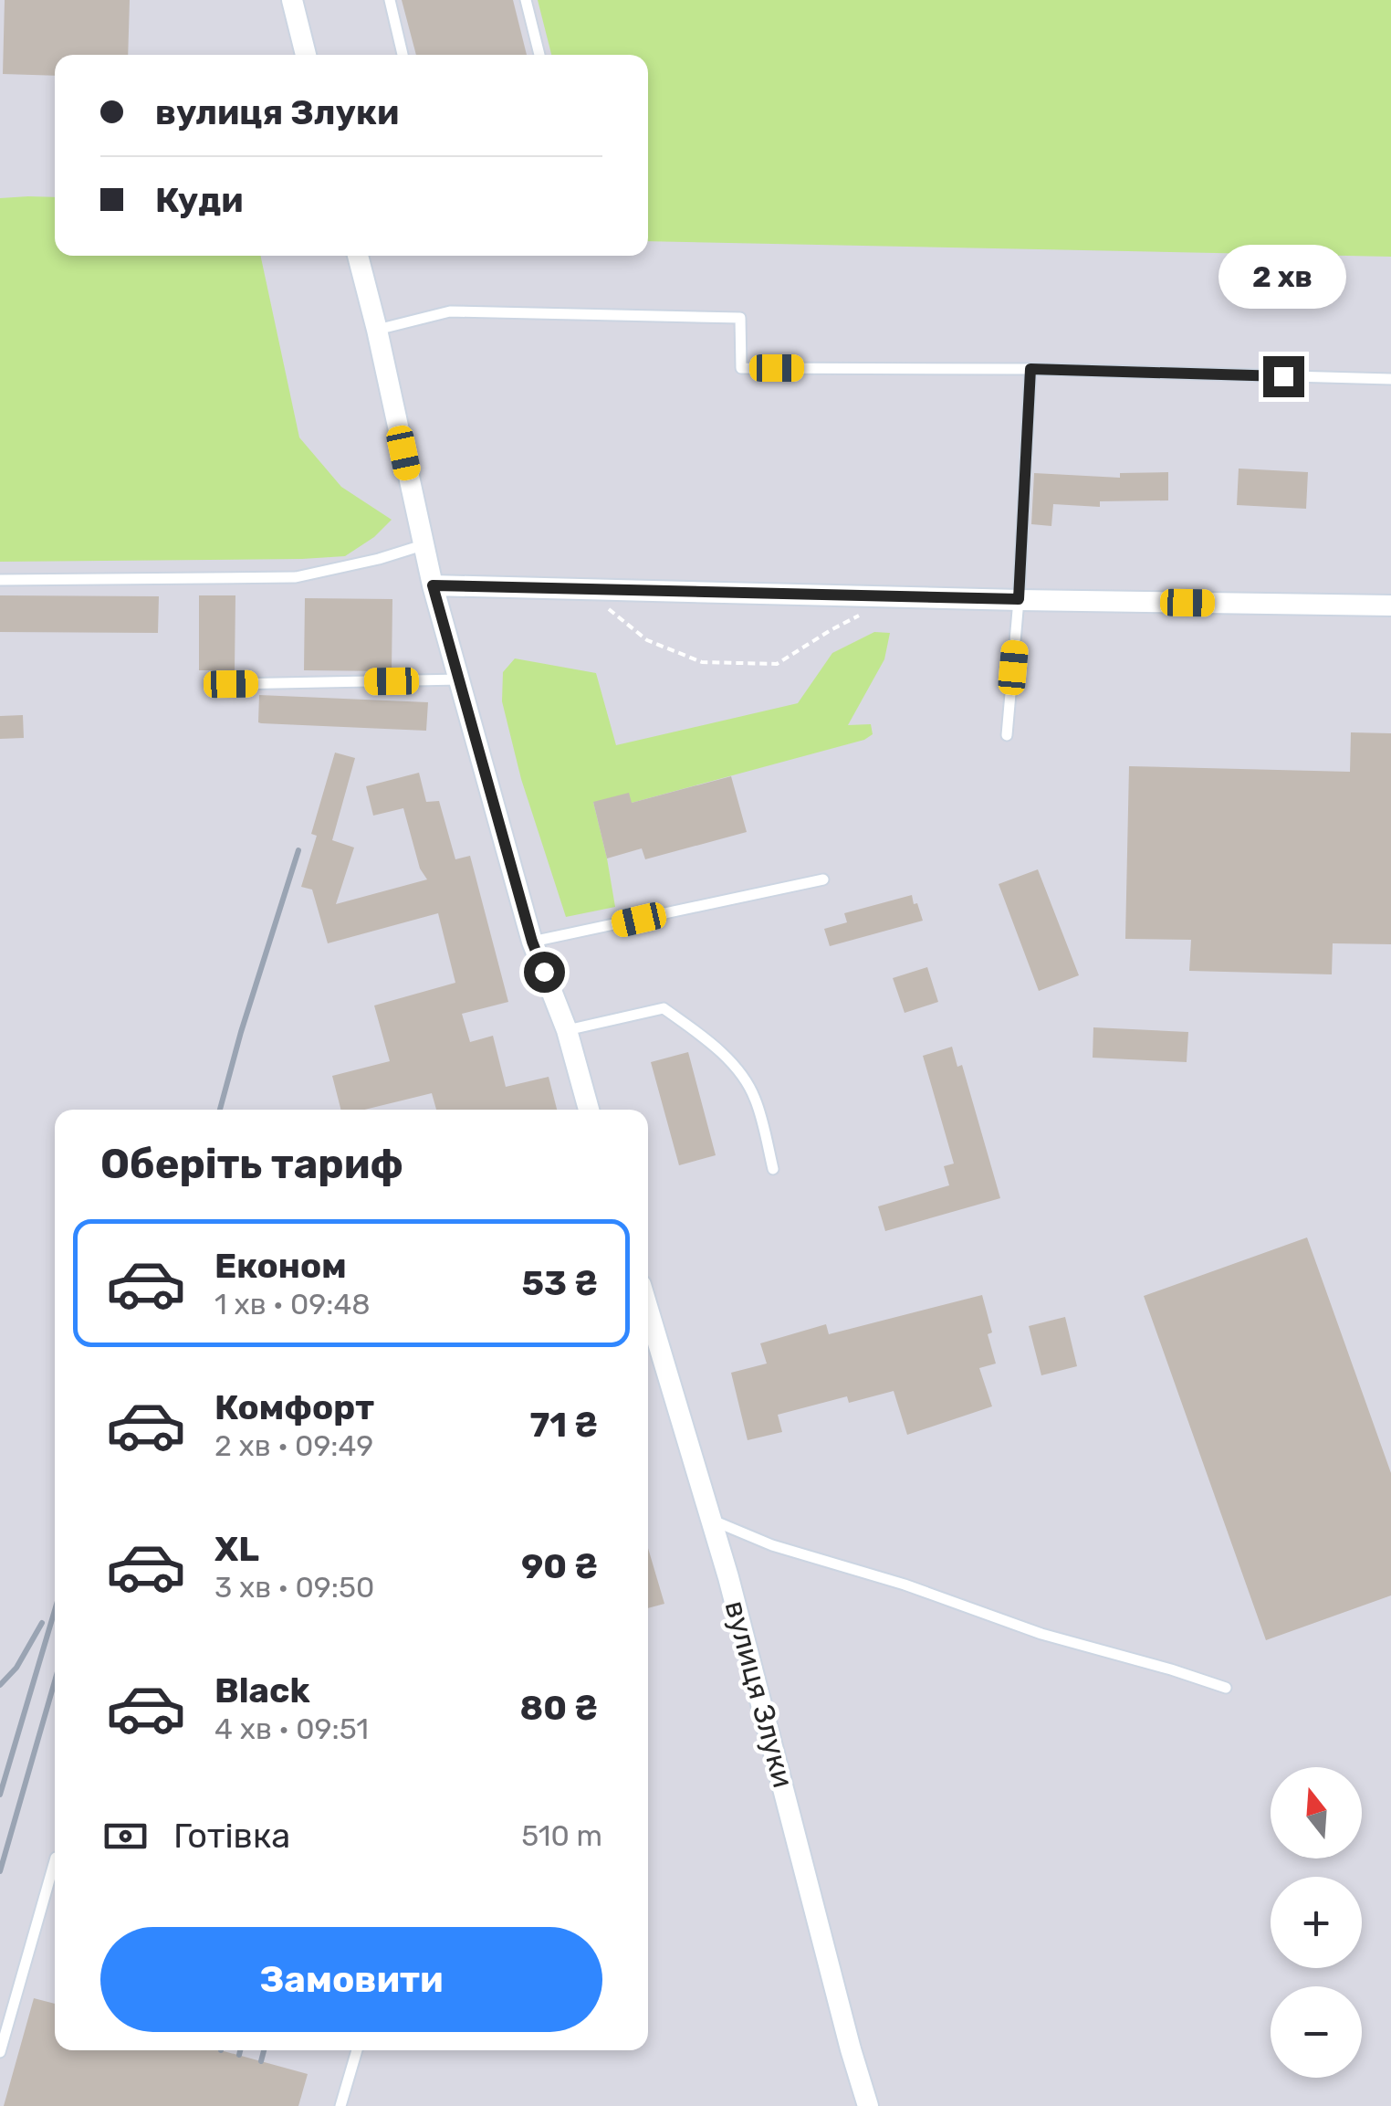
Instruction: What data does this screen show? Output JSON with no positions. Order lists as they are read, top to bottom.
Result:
{
  "streets": {
    "street": ["вулиця Злуки"]
  },
  "north": "top",
  "page": {
    "banner": ["вулиця Злуки", "Куди"],
    "bubble": "2 хв",
    "heading": "Оберіть тариф",
    "list": [
      {
        "name": "Економ",
        "note": "1 хв · 09:48",
        "value": "53 ₴"
      },
      {
        "name": "Комфорт",
        "note": "2 хв · 09:49",
        "value": "71 ₴"
      },
      {
        "name": "XL",
        "note": "3 хв · 09:50",
        "value": "90 ₴"
      },
      {
        "name": "Black",
        "note": "4 хв · 09:51",
        "value": "80 ₴"
      }
    ],
    "map_buttons": ["+", "−"],
    "pay": ["Готівка", "510 m"],
    "buttons": "Замовити"
  }
}
